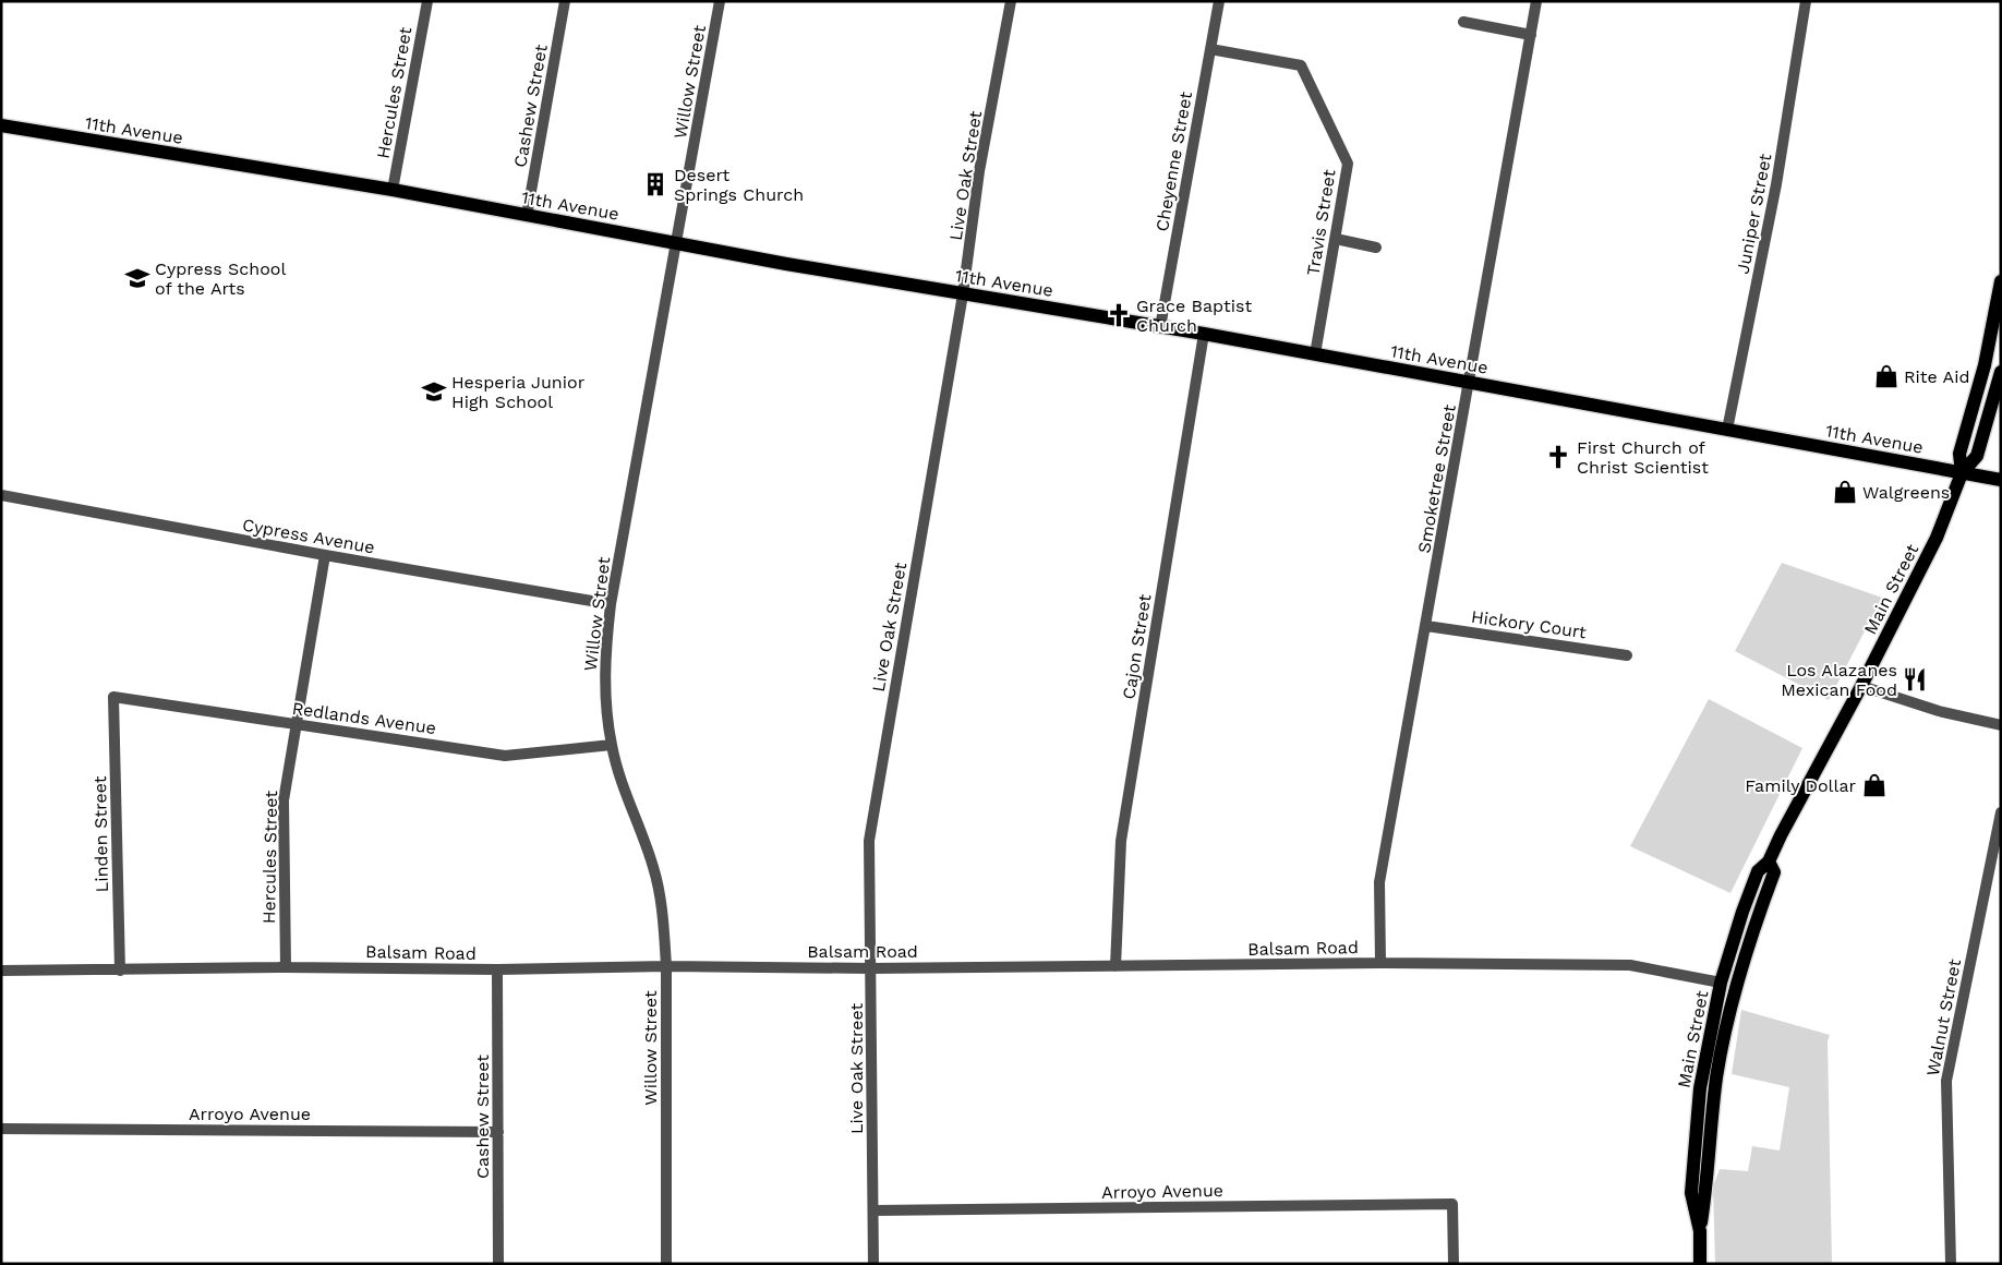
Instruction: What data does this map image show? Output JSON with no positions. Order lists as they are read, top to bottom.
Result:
{
  "streets": {
    "main road": ["11th Avenue", "Main Street"],
    "street": [
      "Willow Street",
      "Hercules Street",
      "Cashew Street",
      "Cheyenne Street",
      "Live Oak Street",
      "Juniper Street",
      "Travis Street",
      "Smoketree Street",
      "Cypress Avenue",
      "Hickory Court",
      "Cajon Street",
      "Redlands Avenue",
      "Linden Street",
      "Balsam Road",
      "Walnut Street",
      "Arroyo Avenue"
    ]
  },
  "crossings": [
    ["Willow Street", "11th Avenue"],
    ["Willow Street", "Cypress Avenue"],
    ["Willow Street", "Redlands Avenue"],
    ["Willow Street", "Balsam Road"],
    ["Hercules Street", "11th Avenue"],
    ["Hercules Street", "Cypress Avenue"],
    ["Hercules Street", "Redlands Avenue"],
    ["Hercules Street", "Balsam Road"],
    ["Cashew Street", "11th Avenue"],
    ["Cashew Street", "Balsam Road"],
    ["Cashew Street", "Arroyo Avenue"],
    ["11th Avenue", "Cheyenne Street"],
    ["11th Avenue", "Live Oak Street"],
    ["11th Avenue", "Juniper Street"],
    ["11th Avenue", "Travis Street"],
    ["11th Avenue", "Smoketree Street"],
    ["11th Avenue", "Main Street"],
    ["11th Avenue", "Cajon Street"],
    ["Cheyenne Street", "Travis Street"],
    ["Live Oak Street", "Balsam Road"],
    ["Live Oak Street", "Arroyo Avenue"],
    ["Smoketree Street", "Hickory Court"],
    ["Smoketree Street", "Balsam Road"],
    ["Main Street", "Balsam Road"],
    ["Cajon Street", "Balsam Road"],
    ["Redlands Avenue", "Linden Street"],
    ["Linden Street", "Balsam Road"]
  ],
  "places": {
    "building": ["Desert Springs Church"],
    "school or university": ["Cypress School of the Arts", "Hesperia Junior High School"],
    "church": ["Grace Baptist Church", "First Church of Christ Scientist"],
    "shop": ["Rite Aid", "Walgreens", "Family Dollar"],
    "restaurant": ["Los Alazanes Mexican Food"]
  }
}
